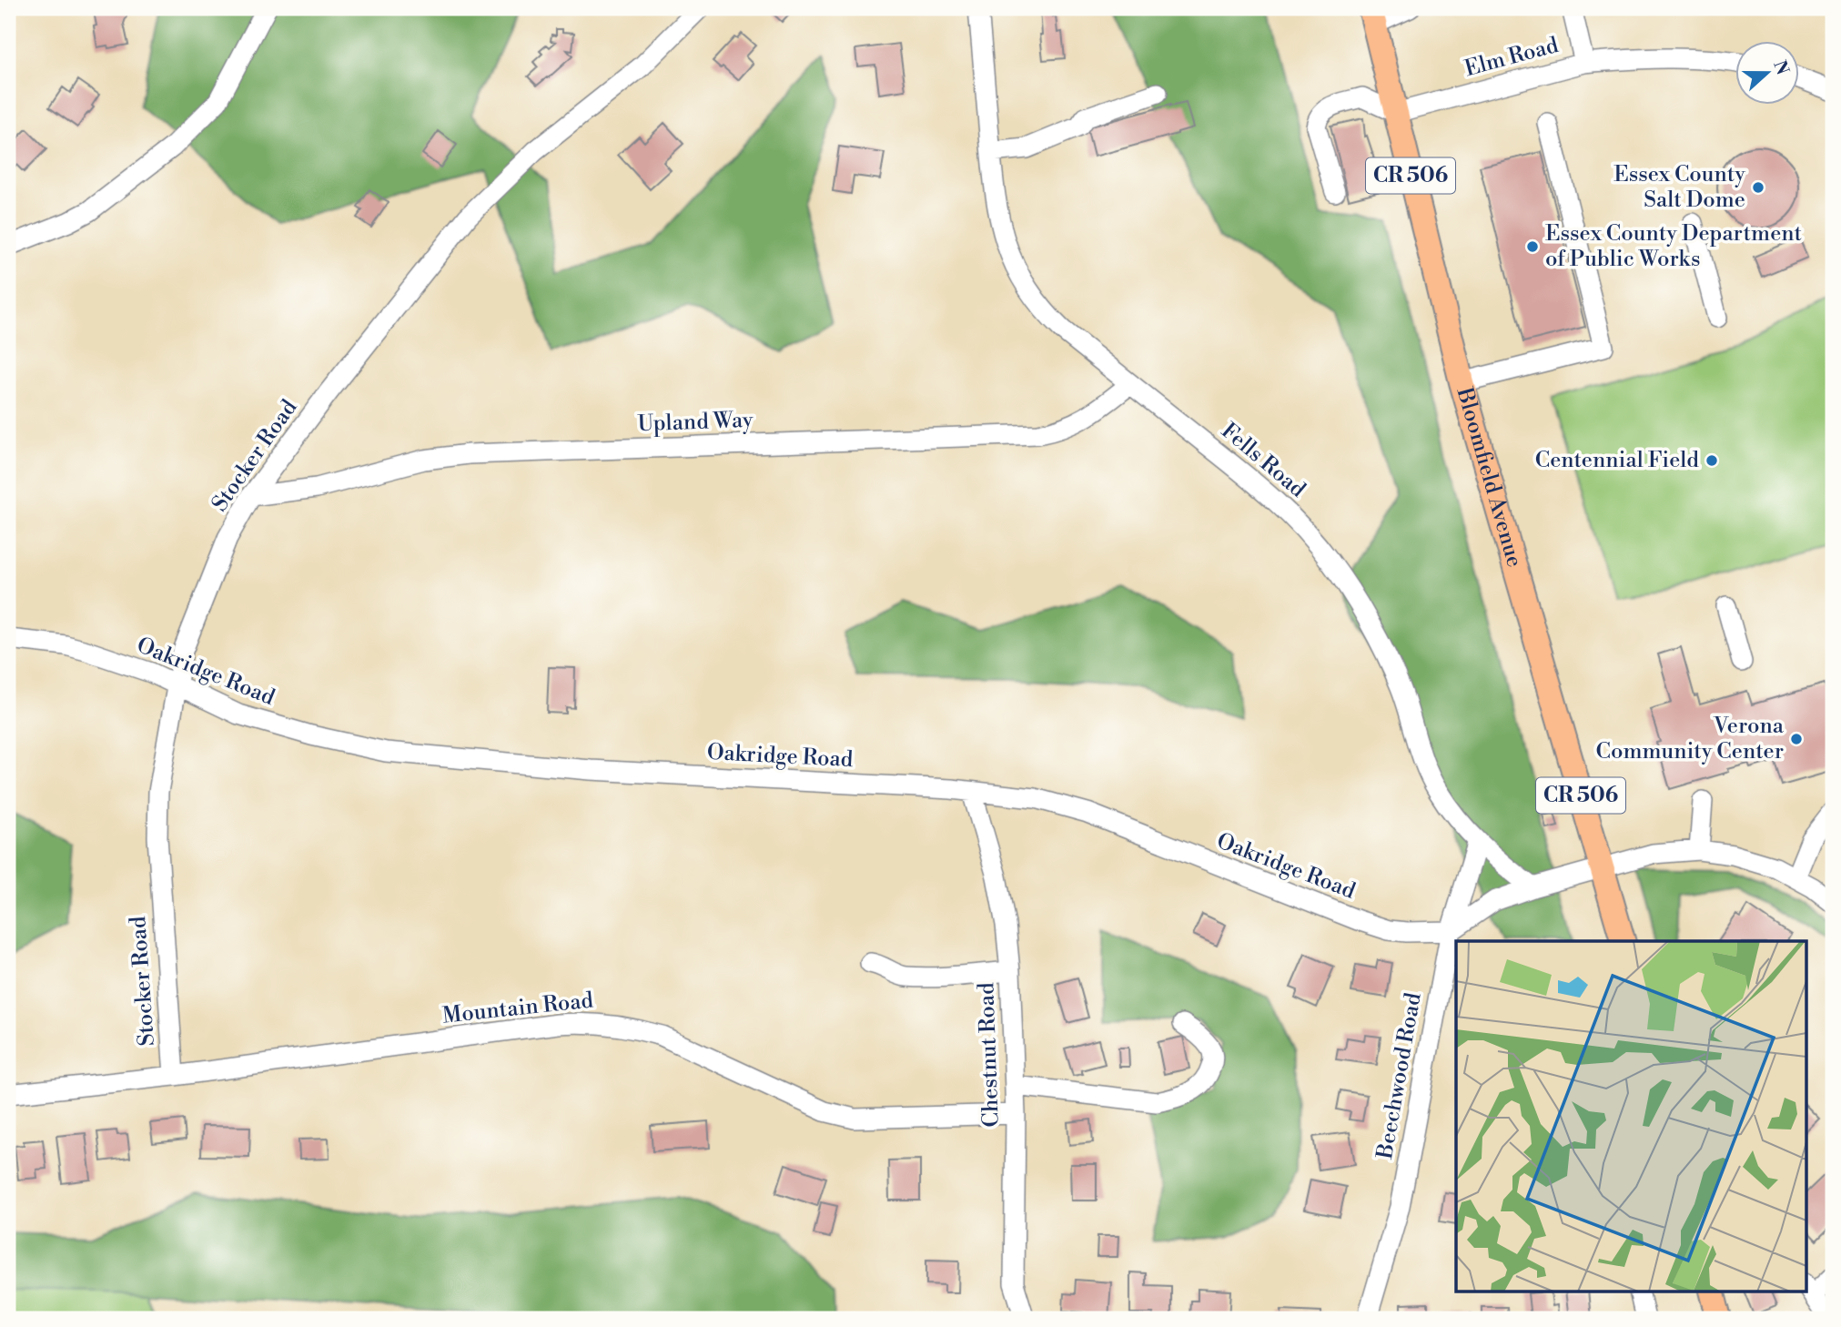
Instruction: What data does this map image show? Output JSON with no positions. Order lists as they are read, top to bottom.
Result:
{
  "streets": {
    "main road": ["CR 506", "Bloomfield Avenue"],
    "street": [
      "Elm Road",
      "Upland Way",
      "Stocker Road",
      "Fells Road",
      "Oakridge Road",
      "Mountain Road",
      "Chestnut Road",
      "Beechwood Road"
    ]
  },
  "crossings": [
    ["Elm Road", "Bloomfield Avenue"],
    ["Upland Way", "Stocker Road"],
    ["Upland Way", "Fells Road"],
    ["Stocker Road", "Oakridge Road"],
    ["Stocker Road", "Mountain Road"],
    ["Fells Road", "Beechwood Road"],
    ["Oakridge Road", "Chestnut Road"],
    ["Oakridge Road", "Beechwood Road"],
    ["Mountain Road", "Chestnut Road"]
  ],
  "places": [
    "Essex County Salt Dome",
    "Essex County Department of Public Works",
    "Centennial Field",
    "Verona Community Center"
  ],
  "north": "right"
}
